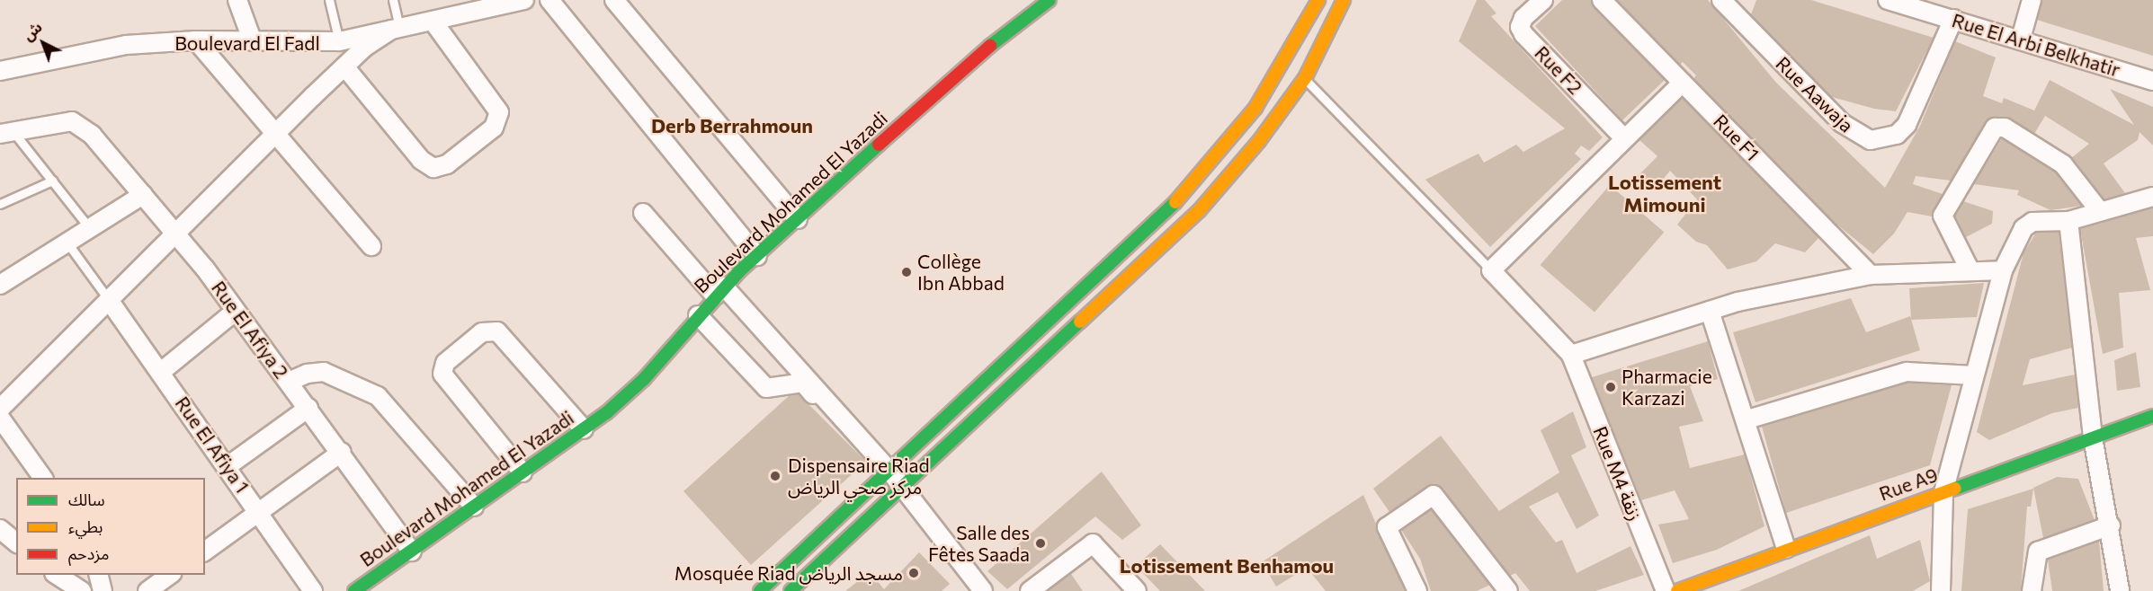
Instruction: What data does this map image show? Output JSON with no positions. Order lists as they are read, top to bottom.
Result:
{
  "streets": {
    "main road": ["Boulevard Mohamed El Yazadi", "Rue A9"],
    "street": [
      "Boulevard El Fadl",
      "Rue El Arbi Belkhatir",
      "Rue F2",
      "Rue Aawaja",
      "Rue F1",
      "Rue El Afiya 2",
      "Rue El Afiya 1",
      "Rue M4 زنقة"
    ]
  },
  "crossings": [
    ["Rue El Arbi Belkhatir", "Rue Aawaja"],
    ["Boulevard Mohamed El Yazadi", "Rue El Afiya 2"]
  ],
  "districts": ["Derb Berrahmoun", "Lotissement Mimouni", "Lotissement Benhamou"],
  "places": [
    "Collège Ibn Abbad",
    "Pharmacie Karzazi",
    "Dispensaire Riad مركز صحي الرياض",
    "Salle des Fêtes Saada",
    "Mosquée Riad مسجد الرياض"
  ],
  "legend": ["سالك", "بطيء", "مزدحم"],
  "north": "top left"
}
